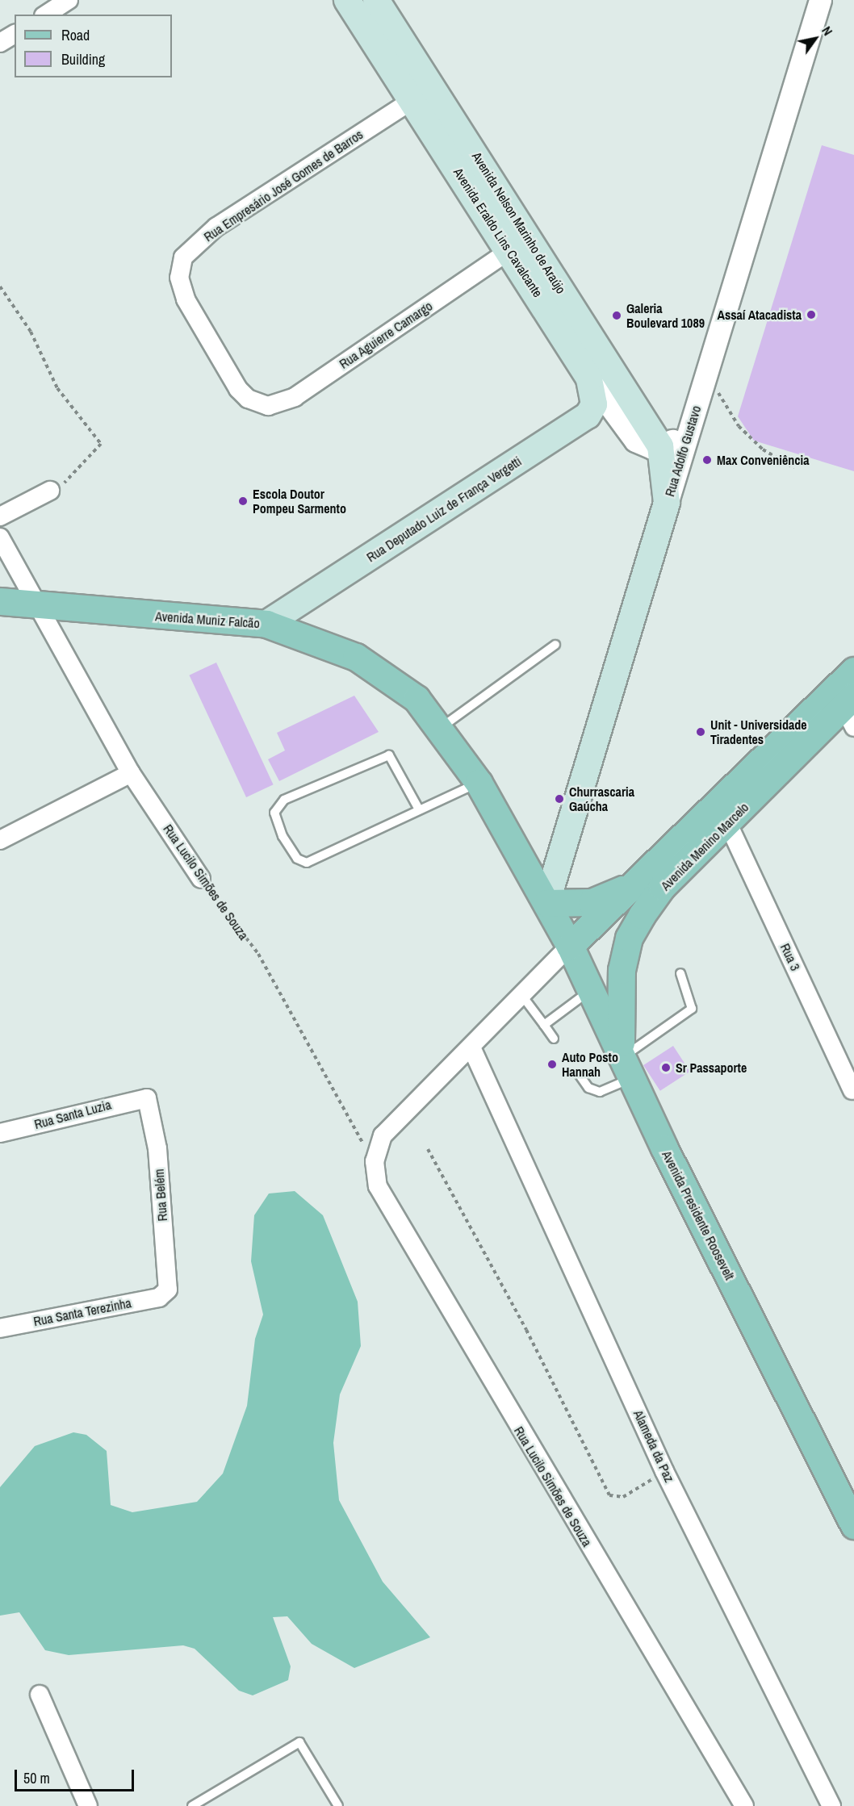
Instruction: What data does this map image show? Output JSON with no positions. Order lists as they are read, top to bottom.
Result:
{
  "streets": {
    "main road": [
      "Avenida Nelson Marinho de Araújo",
      "Avenida Eraldo Lins Cavalcante",
      "Rua Adolfo Gustavo",
      "Rua Deputado Luiz de França Vergetti",
      "Avenida Muniz Falcão",
      "Avenida Menino Marcelo",
      "Avenida Presidente Roosevelt"
    ],
    "street": [
      "Rua Empresário José Gomes de Barros",
      "Rua Aguierre Camargo",
      "Rua Lucilo Simões de Souza",
      "Rua 3",
      "Rua Santa Luzia",
      "Rua Belém",
      "Rua Santa Terezinha",
      "Alameda da Paz"
    ]
  },
  "crossings": [
    ["Rua Empresário José Gomes de Barros", "Avenida Eraldo Lins Cavalcante"],
    ["Rua Empresário José Gomes de Barros", "Rua Aguierre Camargo"],
    ["Avenida Nelson Marinho de Araújo", "Avenida Eraldo Lins Cavalcante"],
    ["Avenida Nelson Marinho de Araújo", "Rua Aguierre Camargo"],
    ["Avenida Nelson Marinho de Araújo", "Rua Adolfo Gustavo"],
    ["Avenida Eraldo Lins Cavalcante", "Rua Aguierre Camargo"],
    ["Avenida Eraldo Lins Cavalcante", "Rua Deputado Luiz de França Vergetti"],
    ["Rua Adolfo Gustavo", "Avenida Muniz Falcão"],
    ["Rua Adolfo Gustavo", "Avenida Presidente Roosevelt"],
    ["Rua Deputado Luiz de França Vergetti", "Avenida Muniz Falcão"],
    ["Avenida Muniz Falcão", "Rua Lucilo Simões de Souza"],
    ["Avenida Muniz Falcão", "Avenida Presidente Roosevelt"],
    ["Avenida Menino Marcelo", "Rua Lucilo Simões de Souza"],
    ["Avenida Menino Marcelo", "Rua 3"],
    ["Avenida Menino Marcelo", "Avenida Presidente Roosevelt"],
    ["Rua Lucilo Simões de Souza", "Avenida Presidente Roosevelt"],
    ["Rua Lucilo Simões de Souza", "Alameda da Paz"],
    ["Rua Santa Luzia", "Rua Belém"],
    ["Rua Belém", "Rua Santa Terezinha"]
  ],
  "places": [
    "Assaí Atacadista",
    "Galeria Boulevard 1089",
    "Max Conveniência",
    "Escola Doutor Pompeu Sarmento",
    "Unit - Universidade Tiradentes",
    "Churrascaria Gaúcha",
    "Auto Posto Hannah",
    "Sr Passaporte"
  ],
  "legend": ["Road", "Building"],
  "scale_bar": "50 m",
  "north": "top right"
}
